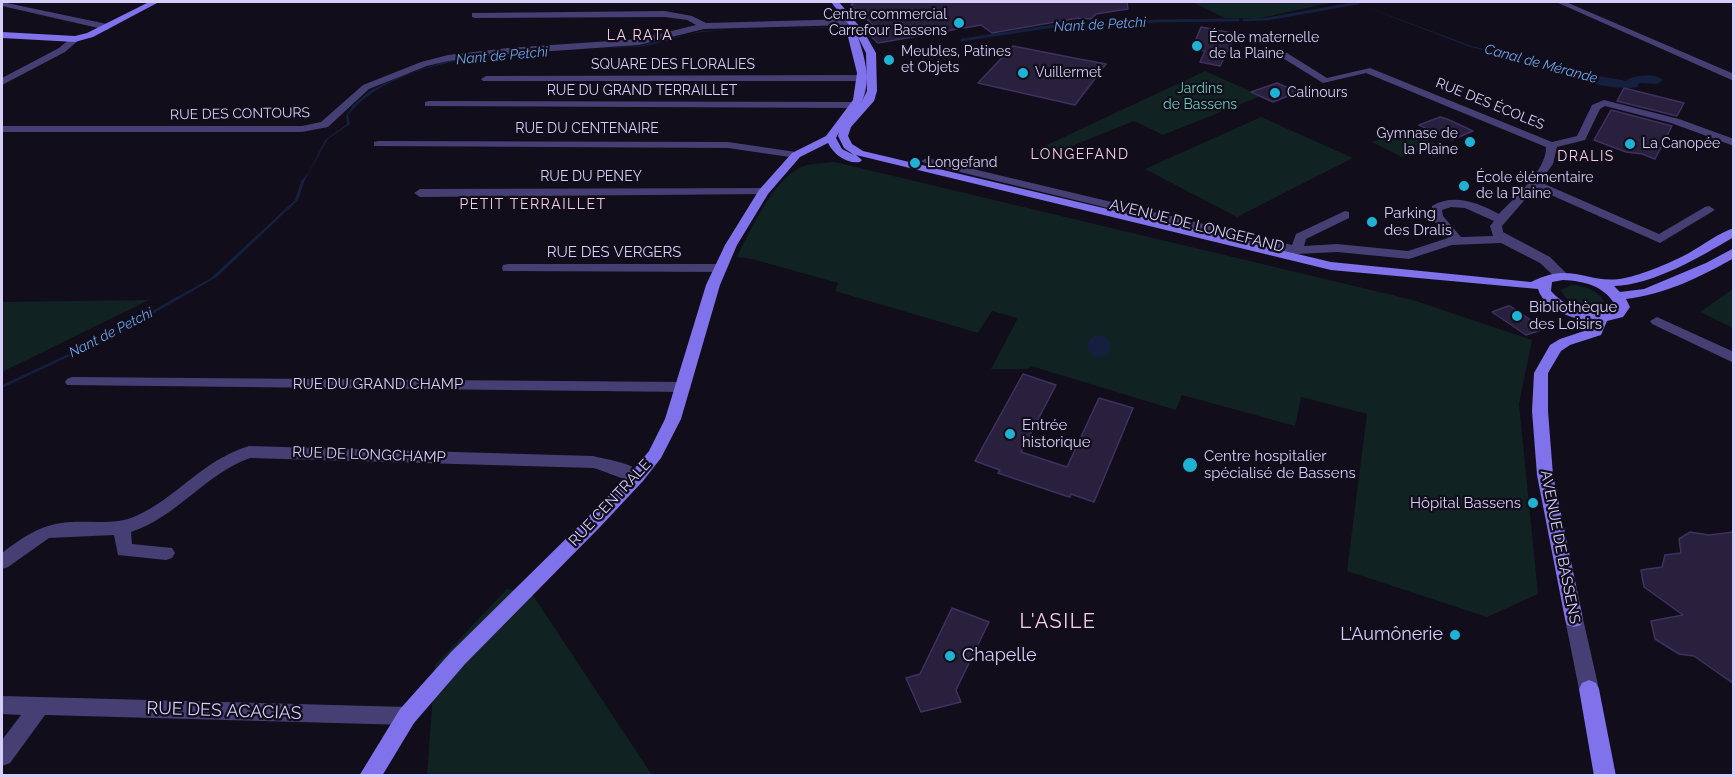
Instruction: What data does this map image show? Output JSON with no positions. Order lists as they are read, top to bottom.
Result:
{
  "streets": {
    "main road": ["AVENUE DE LONGEFAND", "RUE CENTRALE", "AVENUE DE BASSENS"],
    "street": [
      "SQUARE DES FLORALIES",
      "RUE DU GRAND TERRAILLET",
      "RUE DES ÉCOLES",
      "RUE DES CONTOURS",
      "RUE DU CENTENAIRE",
      "RUE DU PENEY",
      "RUE DES VERGERS",
      "RUE DU GRAND CHAMP",
      "RUE DE LONGCHAMP",
      "RUE DES ACACIAS"
    ]
  },
  "crossings": [
    ["RUE DU CENTENAIRE", "RUE CENTRALE"],
    ["RUE DU PENEY", "RUE CENTRALE"],
    ["AVENUE DE LONGEFAND", "AVENUE DE BASSENS"],
    ["RUE DES VERGERS", "RUE CENTRALE"],
    ["RUE DU GRAND CHAMP", "RUE CENTRALE"],
    ["RUE DE LONGCHAMP", "RUE CENTRALE"],
    ["RUE CENTRALE", "RUE DES ACACIAS"]
  ],
  "districts": [
    "LA RATA",
    "LONGEFAND",
    "DRALIS",
    "PETIT TERRAILLET",
    "L'ASILE"
  ],
  "water": ["Nant de Petchi", "Canal de Mérande"],
  "parks": ["Jardins de Bassens"],
  "places": [
    "Centre commercial Carrefour Bassens",
    "École maternelle de la Plaine",
    "Meubles, Patines et Objets",
    "Vuillermet",
    "Calinours",
    "Gymnase de la Plaine",
    "La Canopée",
    "Longefand",
    "École élémentaire de la Plaine",
    "Parking des Dralis",
    "Bibliothèque des Loisirs",
    "Entrée historique",
    "Centre hospitalier spécialisé de Bassens",
    "Hôpital Bassens",
    "L'Aumônerie",
    "Chapelle"
  ]
}
